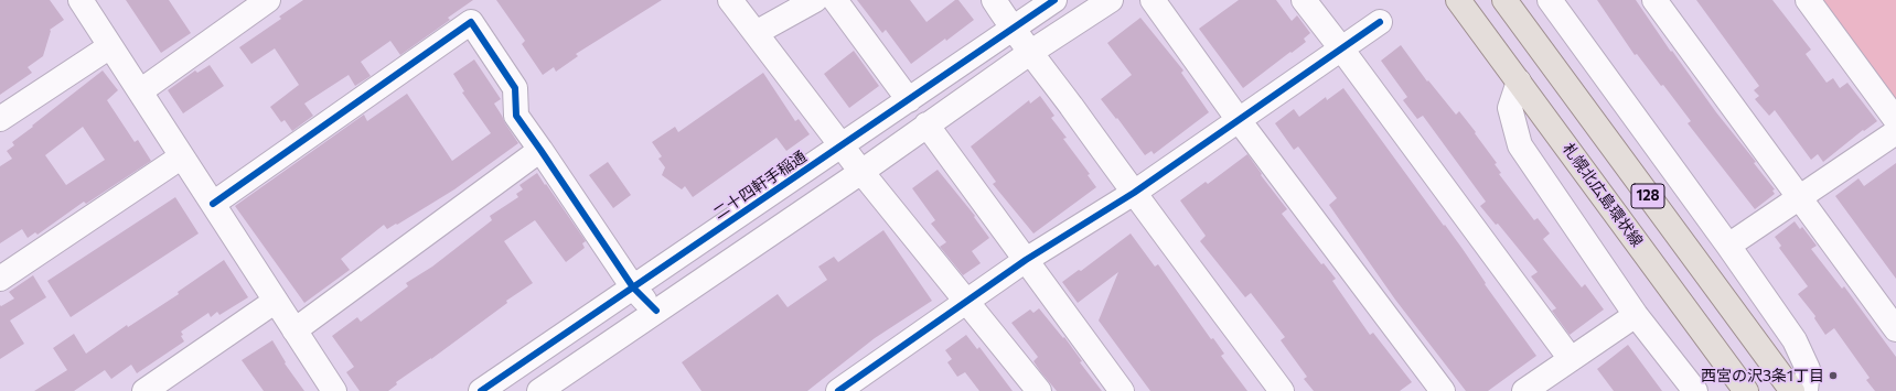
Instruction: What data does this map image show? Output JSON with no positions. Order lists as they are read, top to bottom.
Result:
{
  "streets": {
    "main road": ["札幌北広島環状線", "128"],
    "street": ["二十四軒手稲通"]
  },
  "places": ["西宮の沢3条1丁目"]
}
